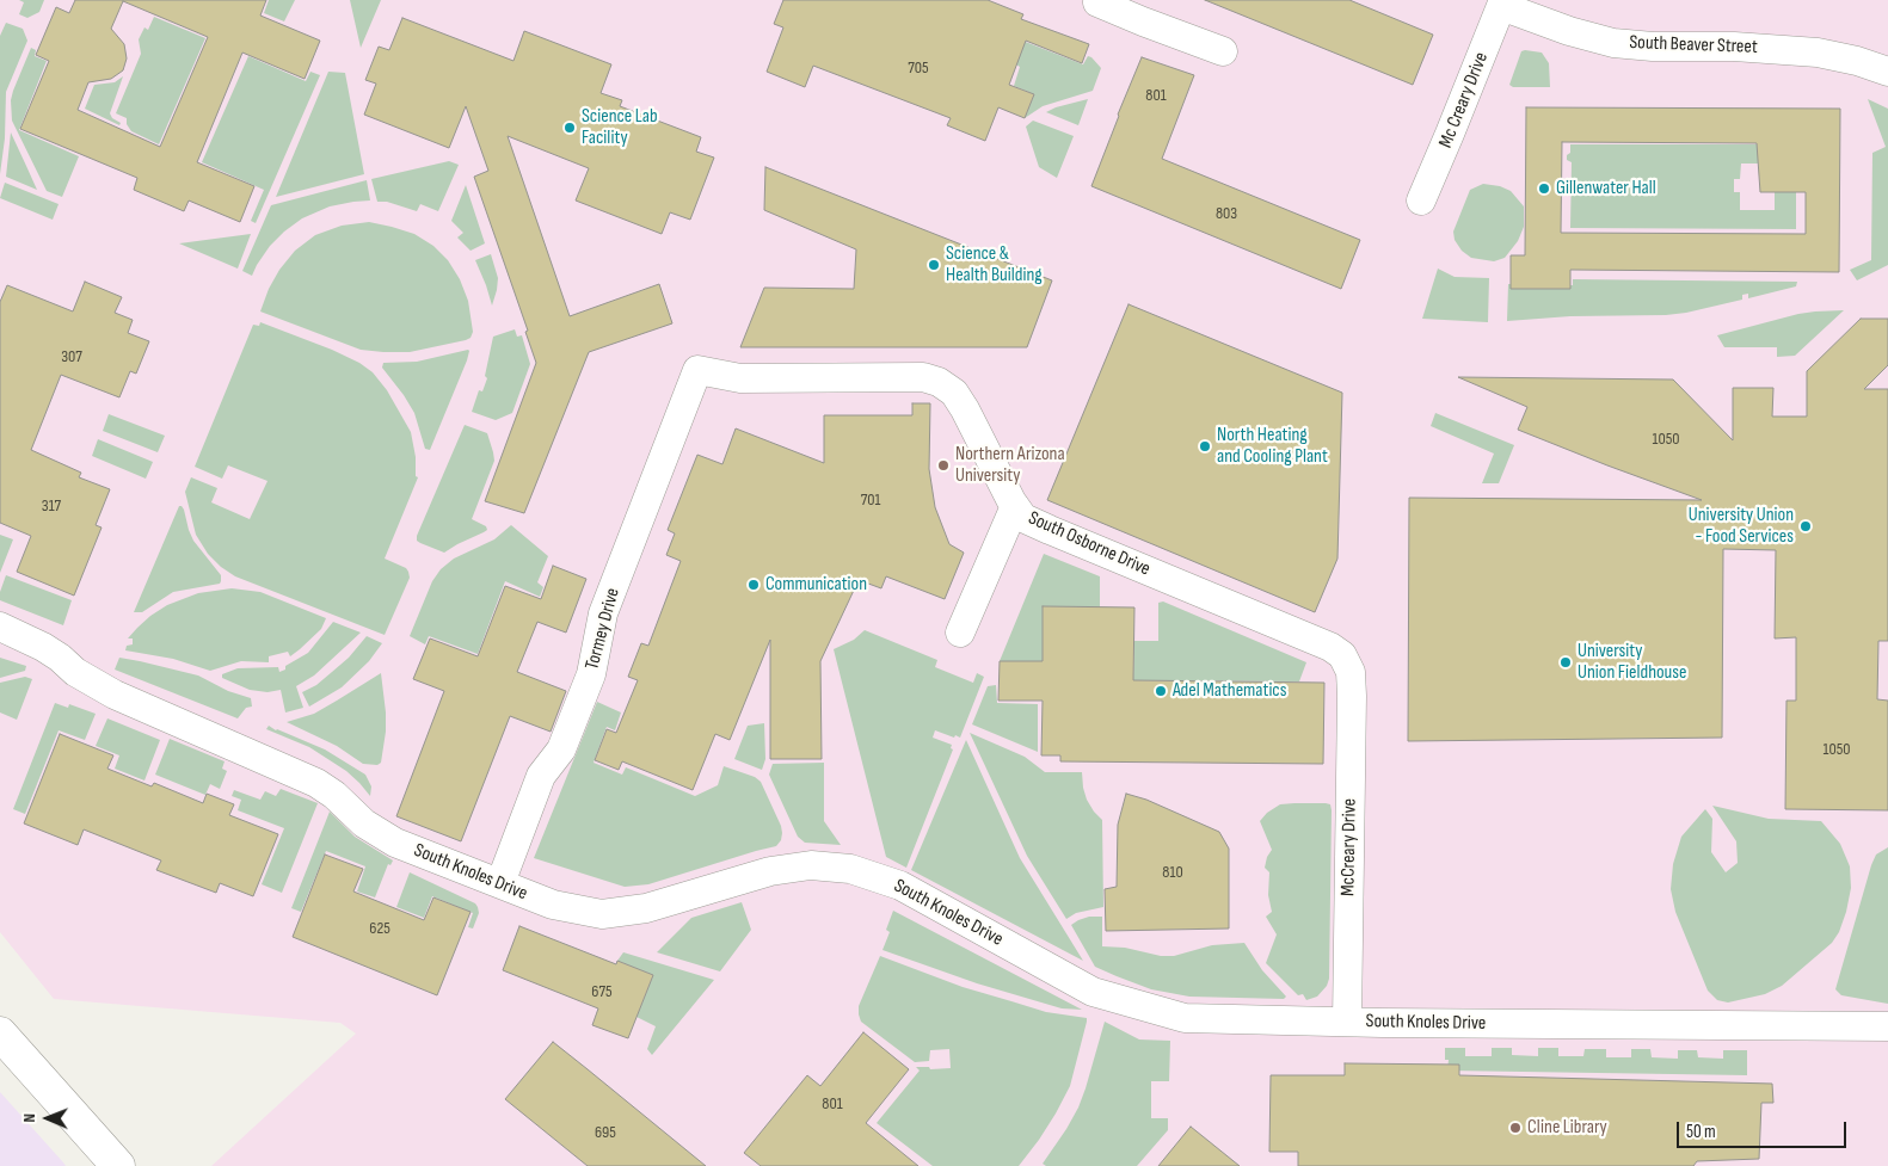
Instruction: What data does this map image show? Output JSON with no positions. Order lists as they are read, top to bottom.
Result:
{
  "streets": {
    "street": [
      "South Beaver Street",
      "Mc Creary Drive",
      "South Osborne Drive",
      "Tormey Drive",
      "McCreary Drive",
      "South Knoles Drive"
    ]
  },
  "crossings": [
    ["South Beaver Street", "Mc Creary Drive"],
    ["South Osborne Drive", "Tormey Drive"],
    ["South Osborne Drive", "McCreary Drive"],
    ["Tormey Drive", "South Knoles Drive"],
    ["McCreary Drive", "South Knoles Drive"]
  ],
  "places": [
    "Science Lab Facility",
    "Gillenwater Hall",
    "Science & Health Building",
    "North Heating and Cooling Plant",
    "Northern Arizona University",
    "University Union - Food Services",
    "Communication",
    "University Union Fieldhouse",
    "Adel Mathematics",
    "Cline Library"
  ],
  "house_numbers": [
    "705",
    "801",
    "803",
    "307",
    "1050",
    "701",
    "317",
    "1050",
    "810",
    "625",
    "675",
    "801",
    "695"
  ],
  "scale_bar": "50 m",
  "north": "left"
}
